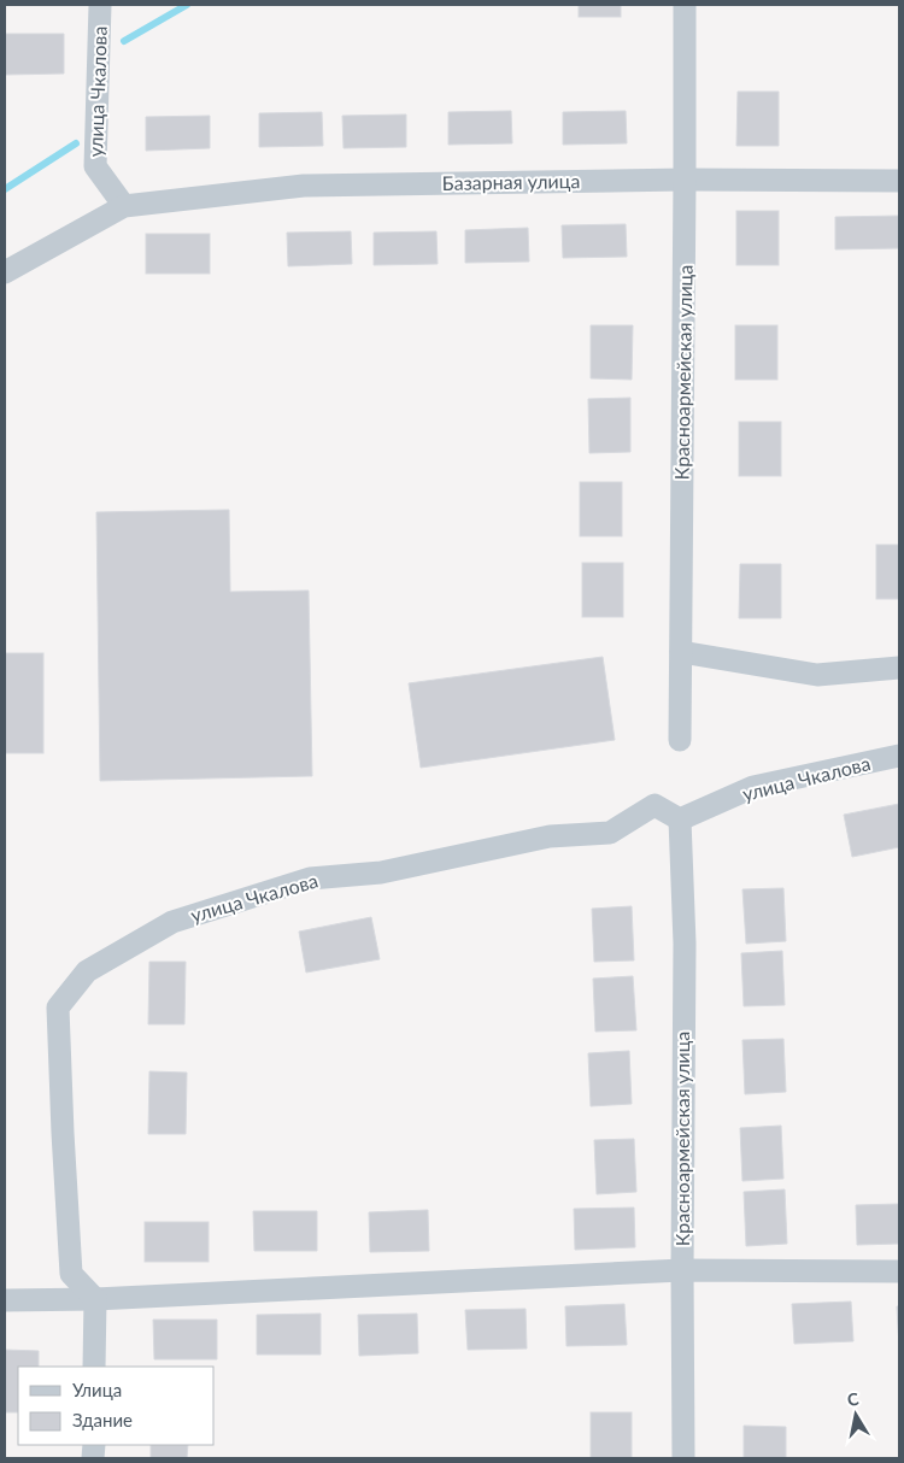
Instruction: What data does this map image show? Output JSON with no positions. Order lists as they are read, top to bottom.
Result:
{
  "streets": {
    "street": ["улица Чкалова", "Базарная улица", "Красноармейская улица"]
  },
  "crossings": [
    ["улица Чкалова", "Базарная улица"],
    ["улица Чкалова", "Красноармейская улица"],
    ["Базарная улица", "Красноармейская улица"]
  ],
  "legend": ["Улица", "Здание"],
  "north": "top"
}
